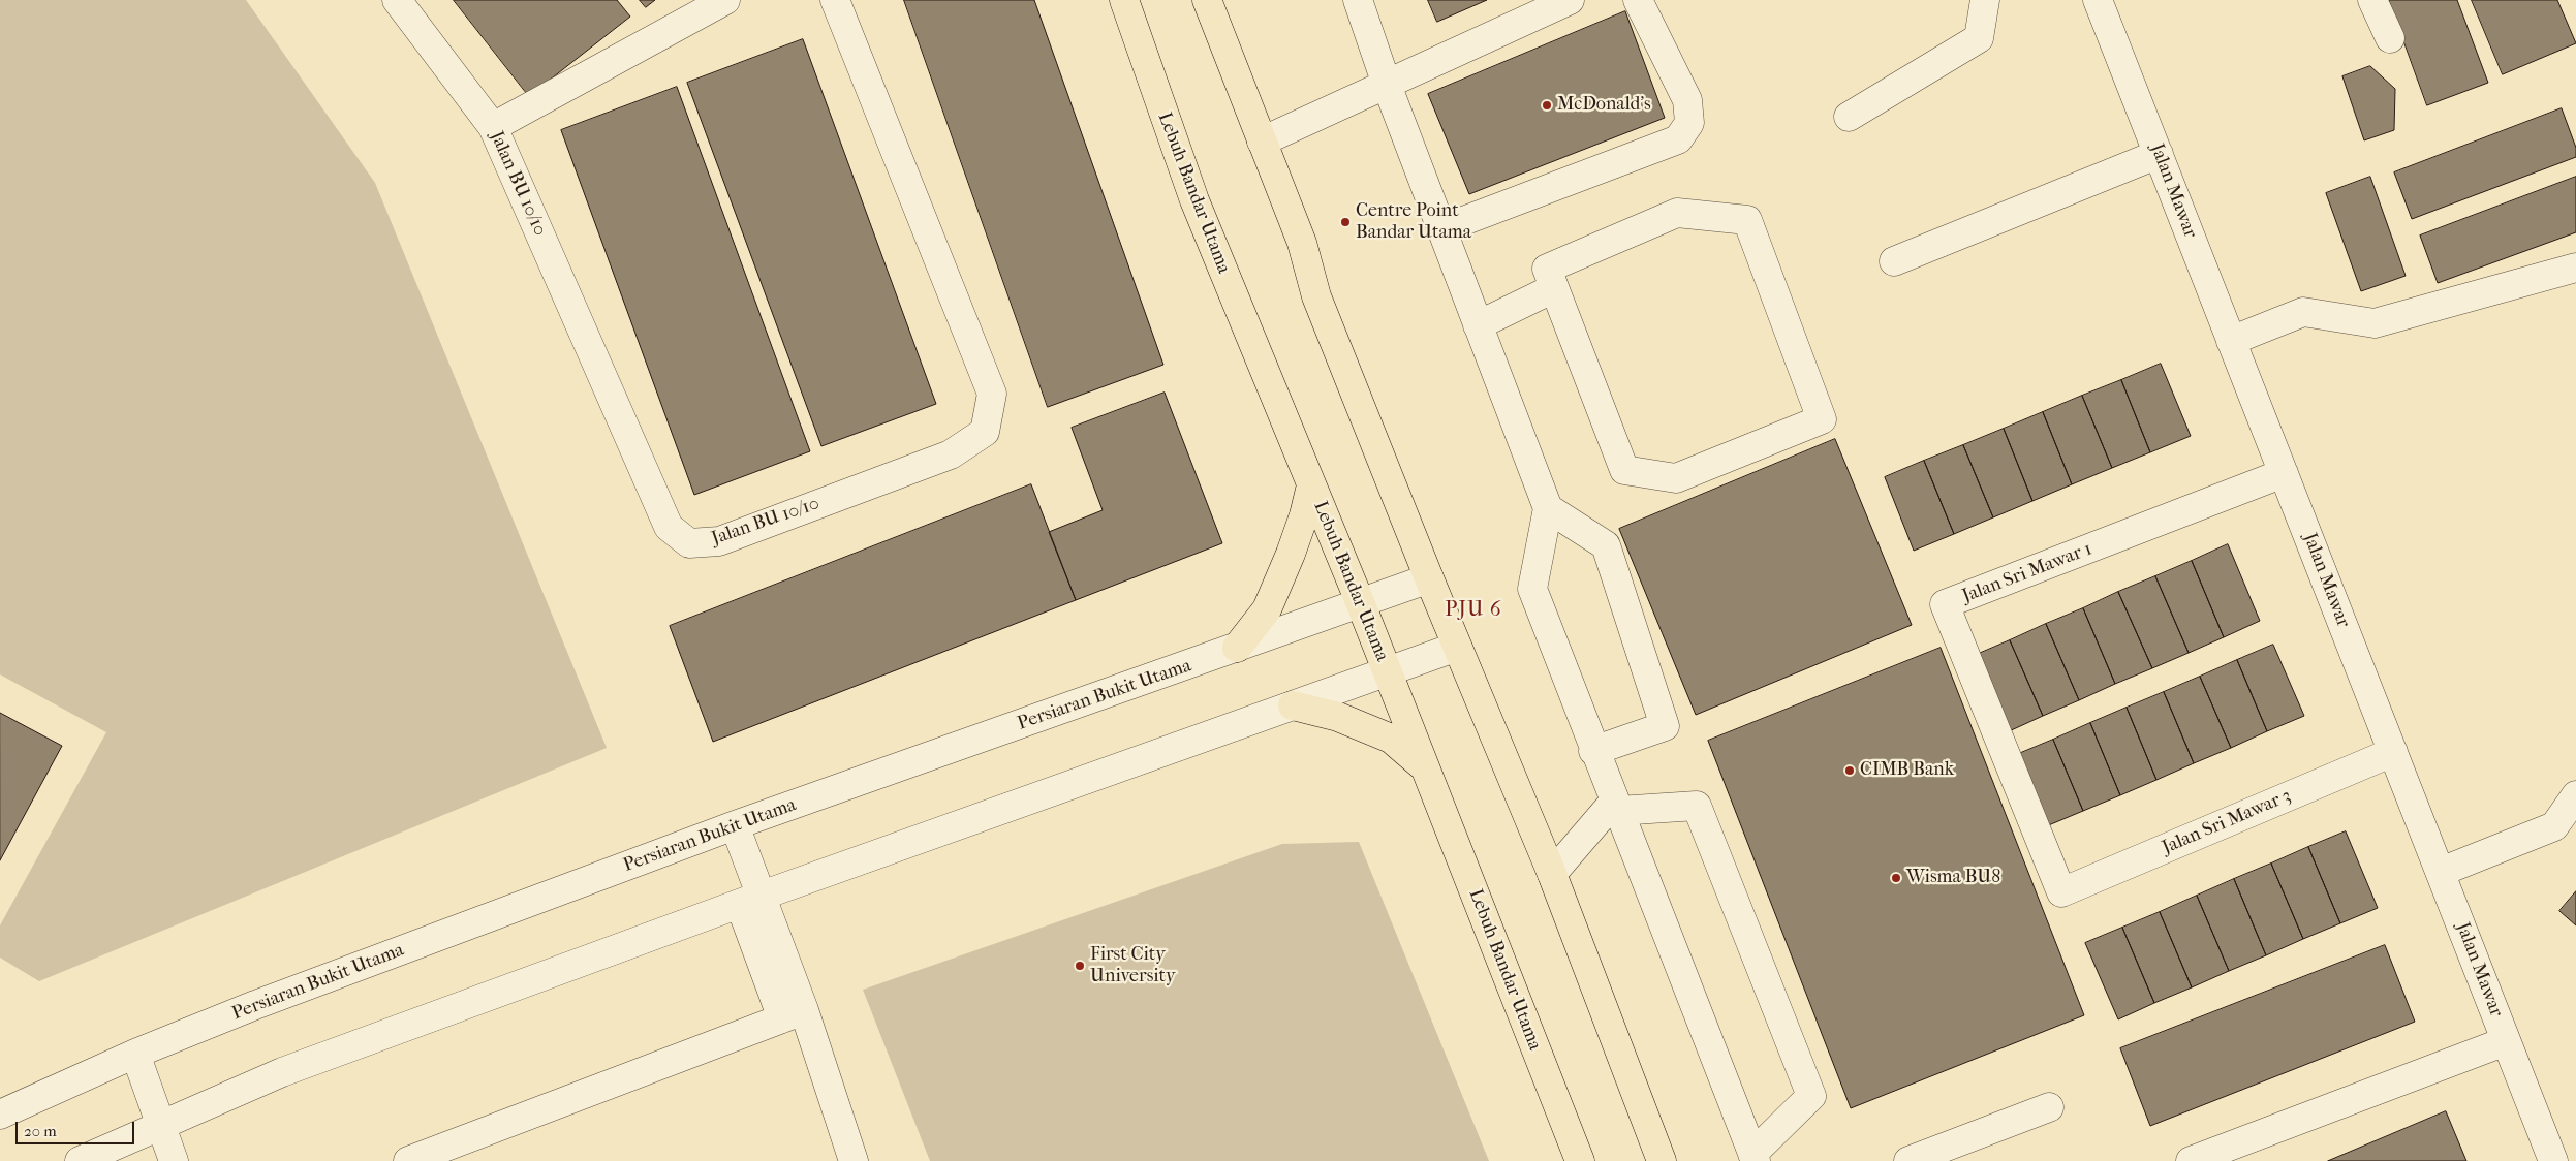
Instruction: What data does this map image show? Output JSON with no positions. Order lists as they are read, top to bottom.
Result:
{
  "streets": {
    "main road": ["Lebuh Bandar Utama"],
    "street": [
      "Jalan BU 10/10",
      "Jalan Mawar",
      "Jalan Sri Mawar 1",
      "Persiaran Bukit Utama",
      "Jalan Sri Mawar 3"
    ]
  },
  "crossings": [
    ["Jalan Mawar", "Jalan Sri Mawar 1"],
    ["Jalan Mawar", "Jalan Sri Mawar 3"],
    ["Lebuh Bandar Utama", "Persiaran Bukit Utama"],
    ["Jalan Sri Mawar 1", "Jalan Sri Mawar 3"]
  ],
  "districts": ["PJU 6"],
  "places": [
    "McDonald's",
    "Centre Point Bandar Utama",
    "CIMB Bank",
    "Wisma BU8",
    "First City University"
  ],
  "scale_bar": "20 m"
}
